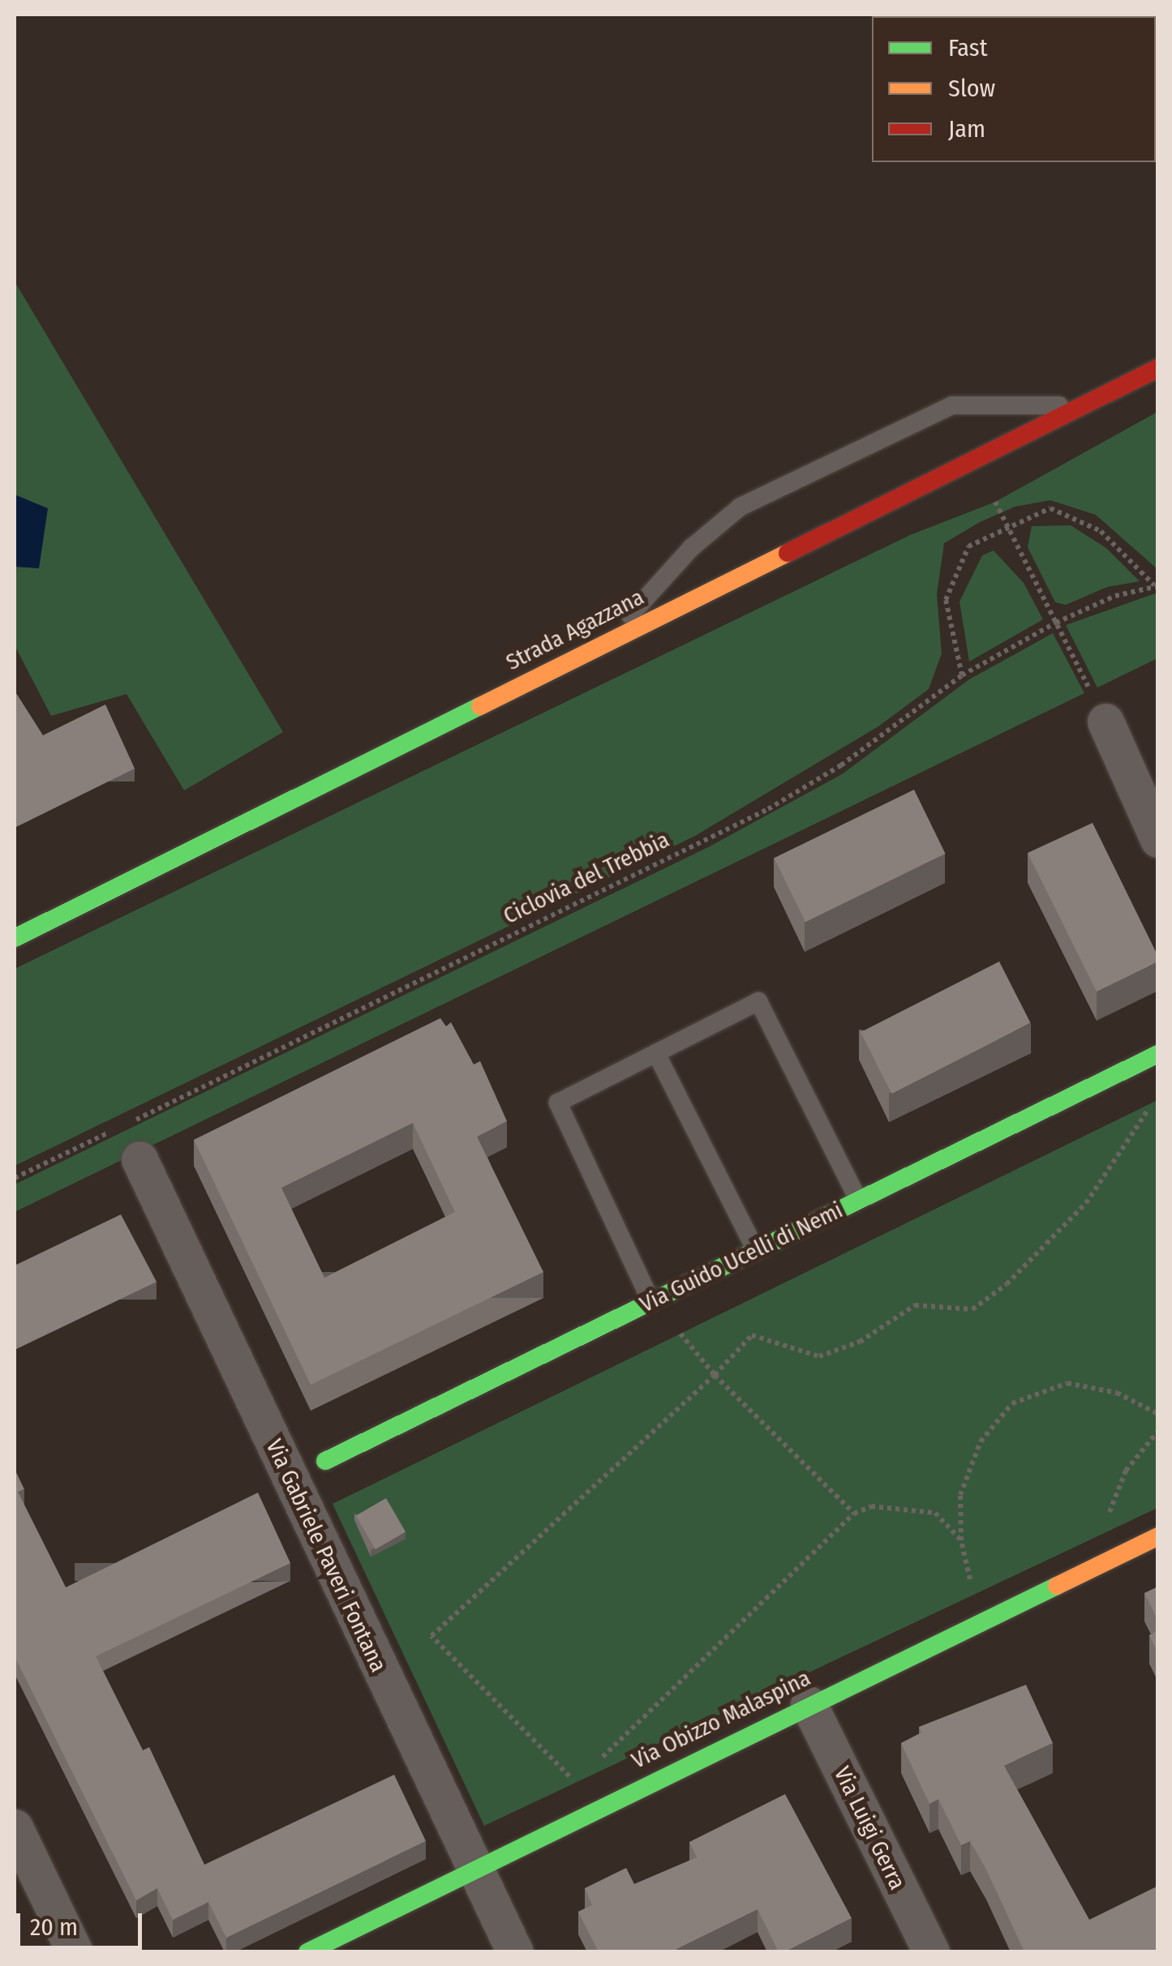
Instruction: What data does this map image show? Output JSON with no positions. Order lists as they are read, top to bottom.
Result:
{
  "streets": {
    "street": [
      "Strada Agazzana",
      "Via Guido Ucelli di Nemi",
      "Via Gabriele Paveri Fontana",
      "Via Obizzo Malaspina",
      "Via Luigi Gerra"
    ],
    "path": ["Ciclovia del Trebbia"]
  },
  "crossings": [
    ["Via Gabriele Paveri Fontana", "Via Obizzo Malaspina"],
    ["Via Obizzo Malaspina", "Via Luigi Gerra"]
  ],
  "legend": ["Fast", "Slow", "Jam"],
  "scale_bar": "20 m"
}
